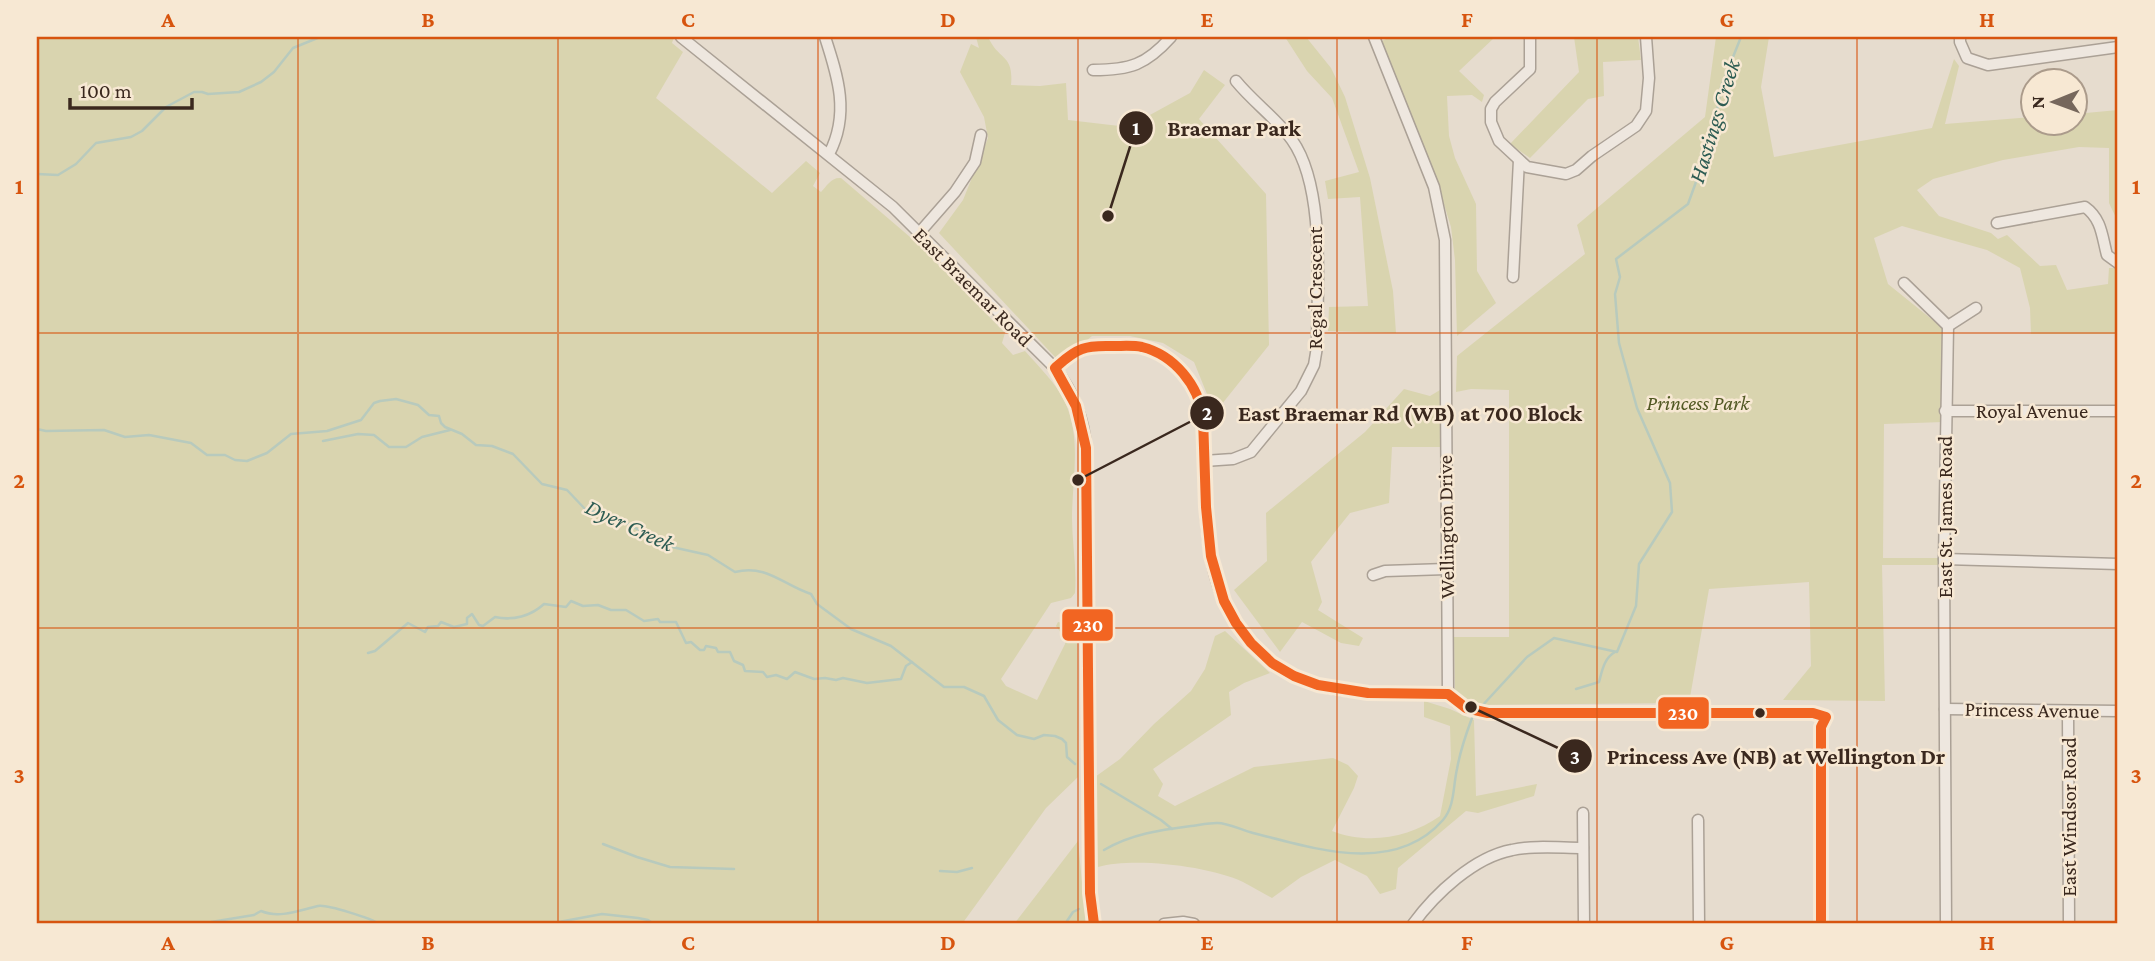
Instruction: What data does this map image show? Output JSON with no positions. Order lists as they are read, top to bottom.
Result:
{
  "streets": {
    "street": [
      "East Braemar Road",
      "Regal Crescent",
      "Royal Avenue",
      "East St. James Road",
      "Wellington Drive",
      "Princess Avenue",
      "East Windsor Road"
    ]
  },
  "crossings": [
    ["Royal Avenue", "East St. James Road"],
    ["East St. James Road", "Princess Avenue"],
    ["Princess Avenue", "East Windsor Road"]
  ],
  "water": ["Hastings Creek", "Dyer Creek"],
  "parks": ["Princess Park"],
  "places": ["Braemar Park", "East Braemar Rd (WB) at 700 Block", "Princess Ave (NB) at Wellington Dr"],
  "lines": ["transit line 230"],
  "scale_bar": "100 m",
  "north": "left",
  "grid": {
    "columns": [
      "A",
      "B",
      "C",
      "D",
      "E",
      "F",
      "G",
      "H"
    ],
    "rows": ["1", "2", "3"]
  }
}
